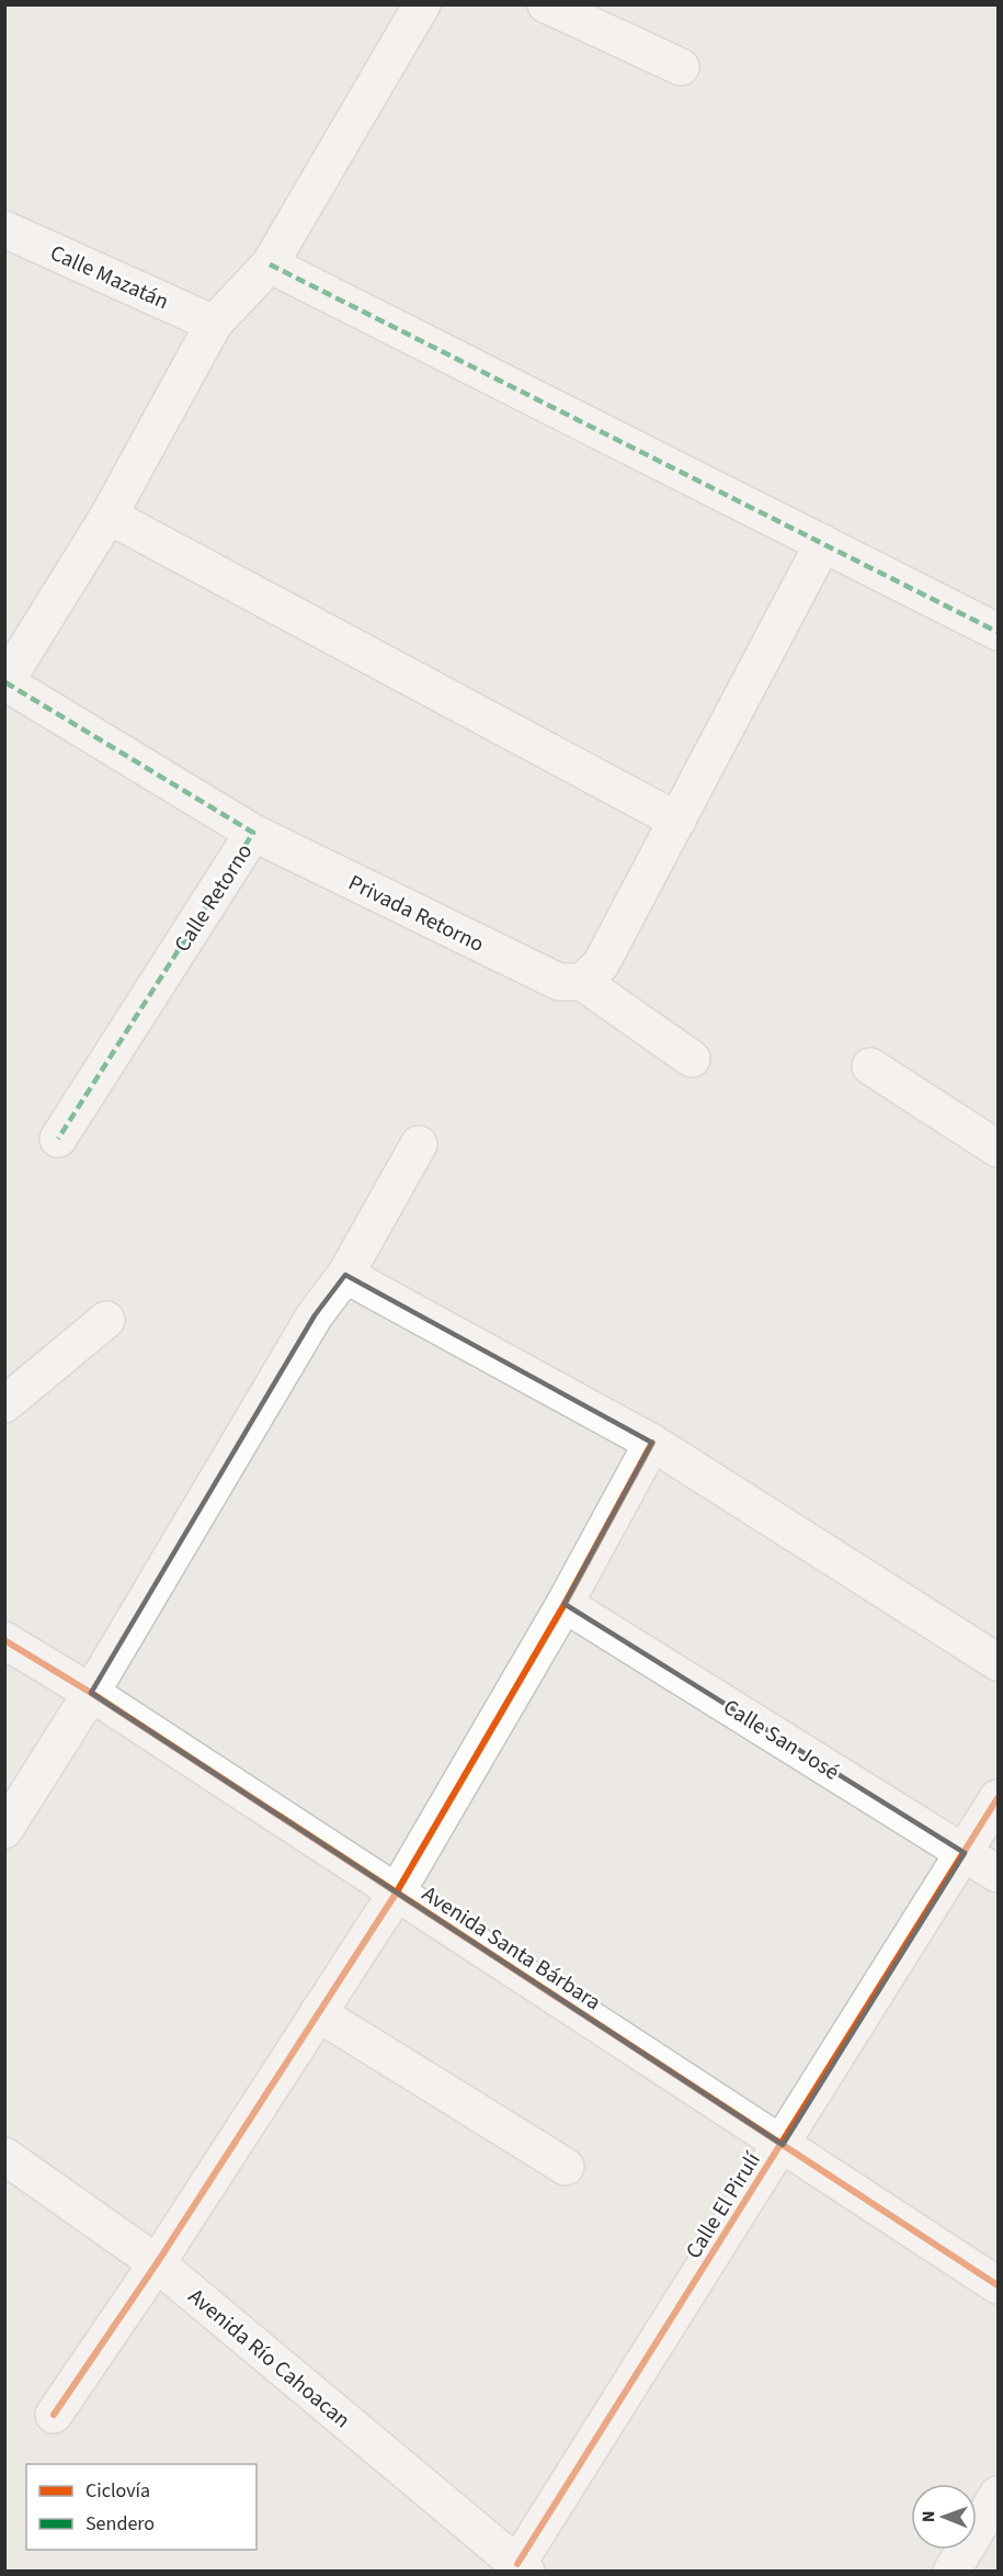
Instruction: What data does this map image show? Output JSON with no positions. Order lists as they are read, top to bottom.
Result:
{
  "streets": {
    "street": [
      "Calle Mazatán",
      "Calle Retorno",
      "Privada Retorno",
      "Calle San José",
      "Avenida Santa Bárbara",
      "Calle El Pirulí",
      "Avenida Río Cahoacan"
    ]
  },
  "crossings": [
    ["Calle Retorno", "Privada Retorno"],
    ["Calle San José", "Calle El Pirulí"],
    ["Avenida Santa Bárbara", "Calle El Pirulí"],
    ["Calle El Pirulí", "Avenida Río Cahoacan"]
  ],
  "legend": ["Ciclovía", "Sendero"],
  "north": "left"
}
